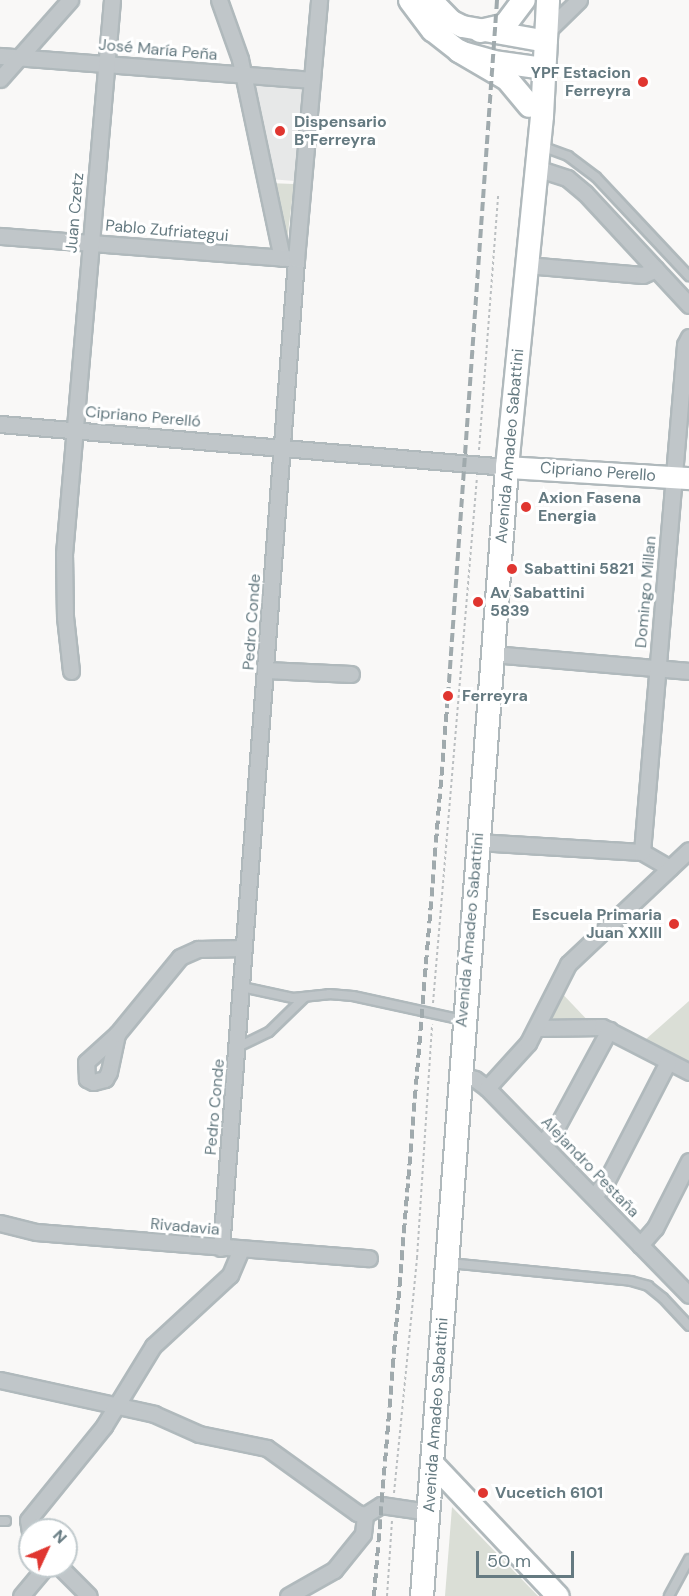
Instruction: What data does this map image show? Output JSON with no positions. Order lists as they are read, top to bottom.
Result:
{
  "streets": {
    "main road": ["Avenida Amadeo Sabattini", "Cipriano Perello"],
    "street": [
      "José María Peña",
      "Juan Czetz",
      "Pablo Zufriategui",
      "Cipriano Perelló",
      "Domingo Millan",
      "Pedro Conde",
      "Alejandro Pestaña",
      "Rivadavia"
    ]
  },
  "crossings": [
    ["José María Peña", "Juan Czetz"],
    ["José María Peña", "Pedro Conde"],
    ["Juan Czetz", "Pablo Zufriategui"],
    ["Juan Czetz", "Cipriano Perelló"],
    ["Pablo Zufriategui", "Pedro Conde"],
    ["Cipriano Perelló", "Avenida Amadeo Sabattini"],
    ["Cipriano Perelló", "Cipriano Perello"],
    ["Cipriano Perelló", "Pedro Conde"],
    ["Avenida Amadeo Sabattini", "Cipriano Perello"],
    ["Avenida Amadeo Sabattini", "Alejandro Pestaña"],
    ["Cipriano Perello", "Domingo Millan"],
    ["Pedro Conde", "Rivadavia"]
  ],
  "places": [
    "YPF Estacion Ferreyra",
    "Dispensario B°Ferreyra",
    "Axion Fasena Energia",
    "Sabattini 5821",
    "Av Sabattini 5839",
    "Ferreyra",
    "Escuela Primaria Juan XXIII",
    "Vucetich 6101"
  ],
  "scale_bar": "50 m",
  "north": "top right"
}
